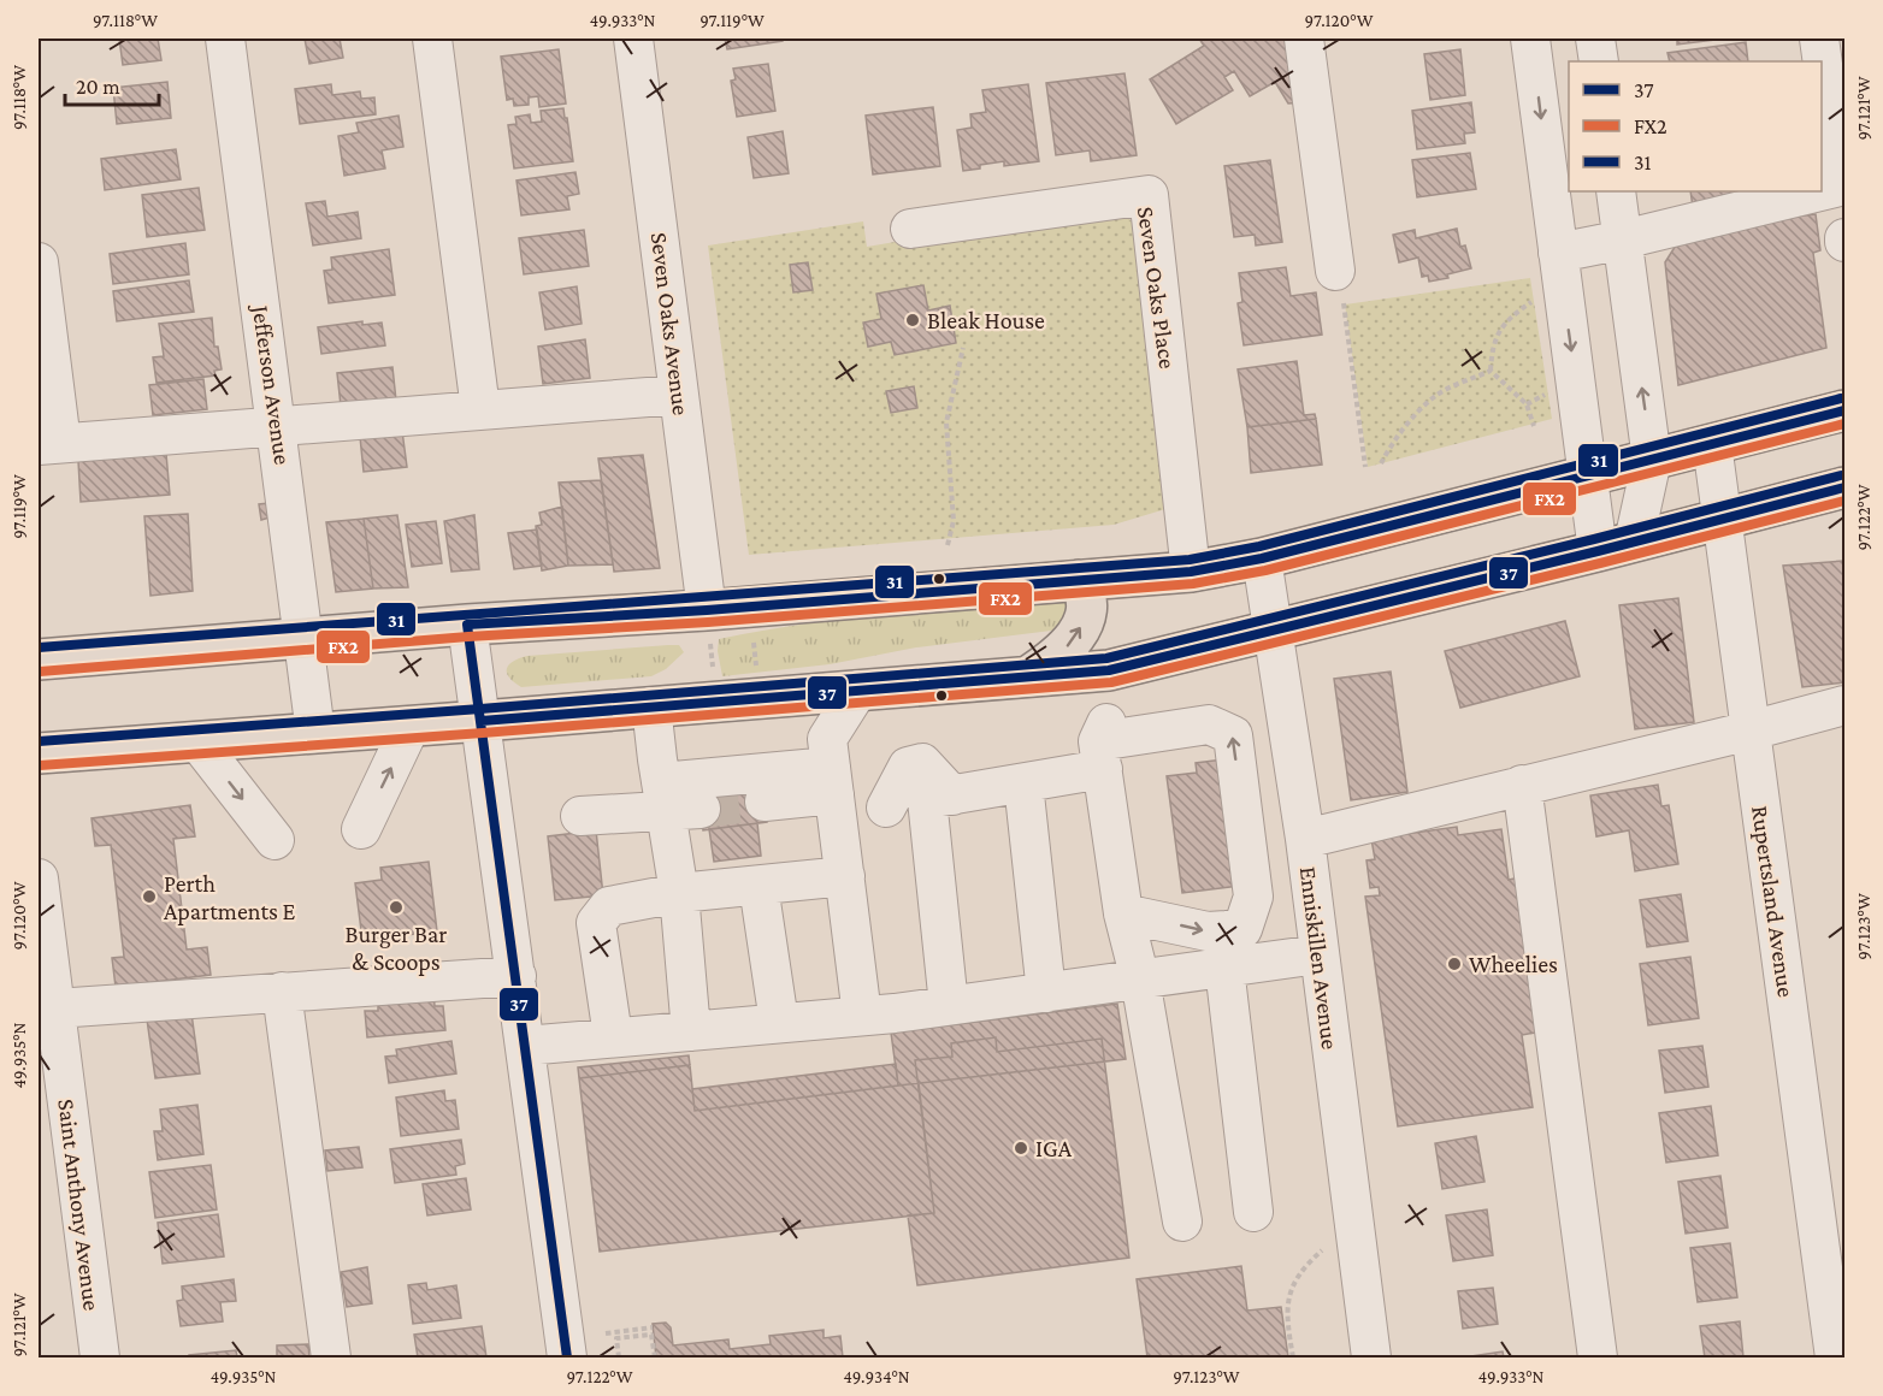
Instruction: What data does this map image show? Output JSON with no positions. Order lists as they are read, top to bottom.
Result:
{
  "streets": {
    "street": [
      "Seven Oaks Place",
      "Seven Oaks Avenue",
      "Jefferson Avenue",
      "Rupertsland Avenue",
      "Enniskillen Avenue",
      "Saint Anthony Avenue"
    ]
  },
  "places": [
    "Bleak House",
    "Perth Apartments E",
    "Burger Bar & Scoops",
    "Wheelies",
    "IGA"
  ],
  "lines": ["transit line 31", "transit line 37", "transit line FX2"],
  "legend": ["37", "FX2", "31"],
  "scale_bar": "20 m",
  "coordinates": [
    "97.118°W",
    "49.933°N",
    "97.119°W",
    "97.120°W",
    "97.121°W",
    "97.122°W",
    "97.123°W",
    "49.935°N",
    "49.934°N"
  ]
}
